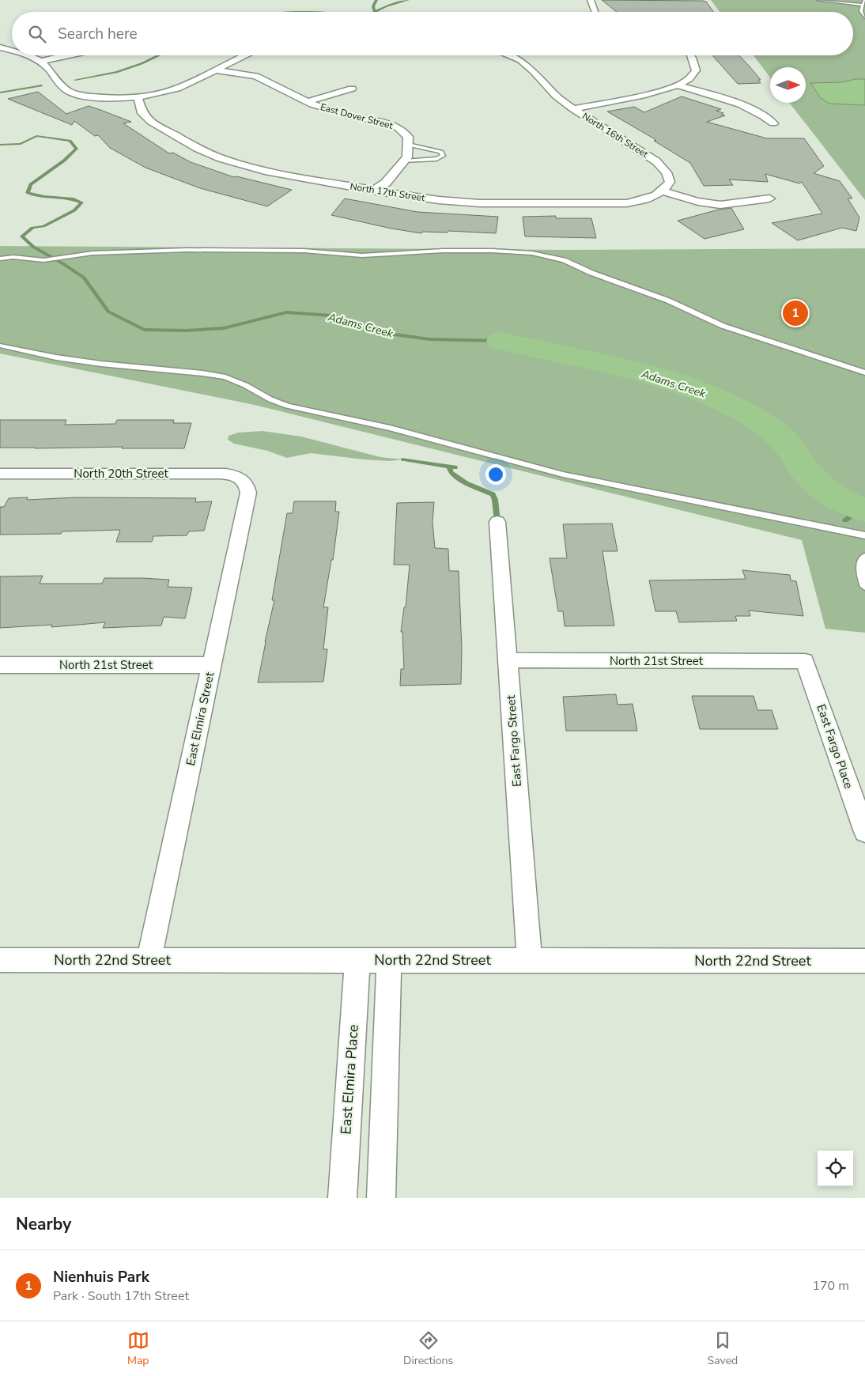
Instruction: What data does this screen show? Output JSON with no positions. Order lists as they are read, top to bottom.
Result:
{
  "streets": {
    "street": [
      "East Dover Street",
      "North 16th Street",
      "North 17th Street",
      "North 20th Street",
      "North 21st Street",
      "East Elmira Street",
      "East Fargo Street",
      "East Fargo Place",
      "North 22nd Street",
      "East Elmira Place"
    ]
  },
  "crossings": [
    ["North 16th Street", "North 17th Street"],
    ["North 20th Street", "East Elmira Street"],
    ["North 21st Street", "East Elmira Street"],
    ["North 21st Street", "East Fargo Street"],
    ["North 21st Street", "East Fargo Place"],
    ["East Elmira Street", "North 22nd Street"],
    ["East Fargo Street", "North 22nd Street"],
    ["North 22nd Street", "East Elmira Place"]
  ],
  "water": ["Adams Creek"],
  "north": "right",
  "page": {
    "search": "Search here",
    "pins": "1",
    "heading": "Nearby",
    "list": [
      {
        "mark": "1",
        "name": "Nienhuis Park",
        "note": "Park · South 17th Street",
        "value": "170 m"
      }
    ],
    "nav": ["Map", "Directions", "Saved"]
  }
}
